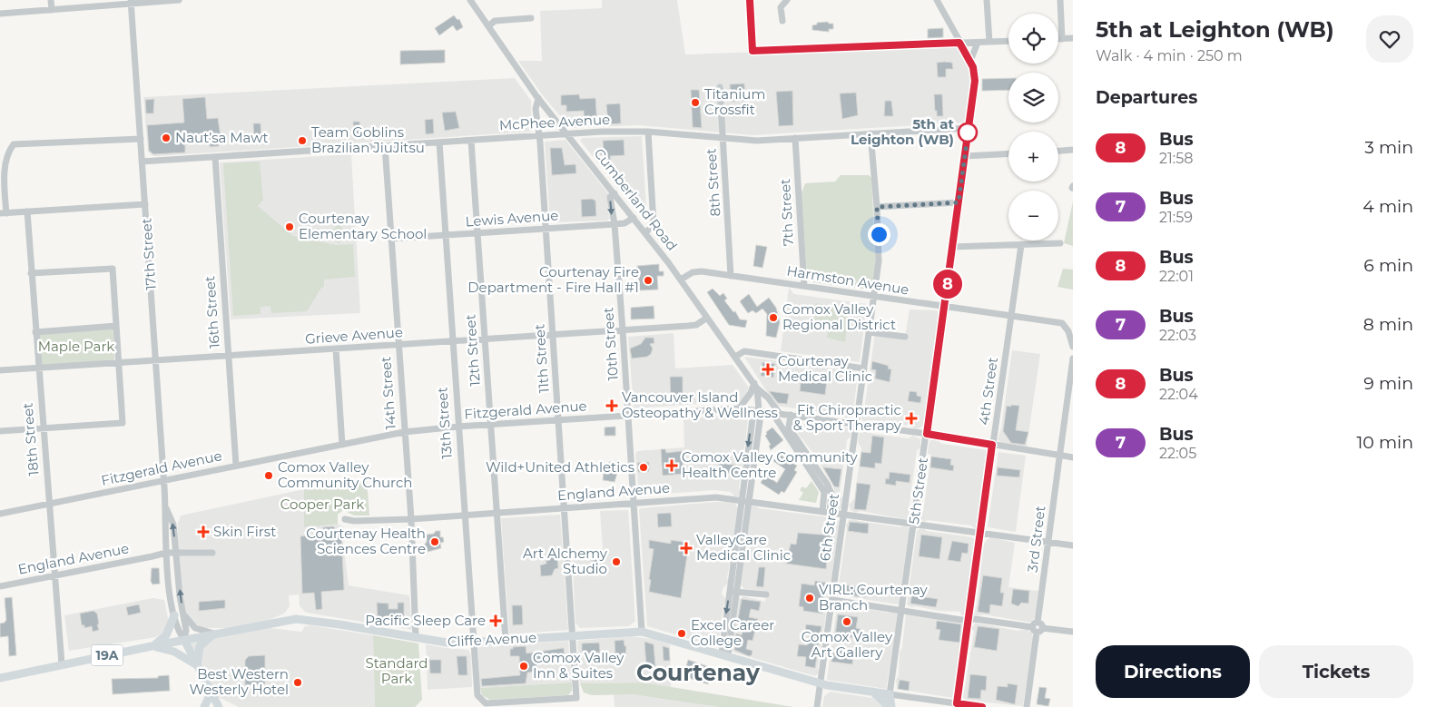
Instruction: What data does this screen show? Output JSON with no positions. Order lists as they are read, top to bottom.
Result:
{
  "streets": {
    "main road": [
      "17th Street",
      "5th Street",
      "Cliffe Avenue",
      "19A"
    ],
    "street": [
      "McPhee Avenue",
      "8th Street",
      "Cumberland Road",
      "7th Street",
      "Lewis Avenue",
      "Harmston Avenue",
      "16th Street",
      "Grieve Avenue",
      "10th Street",
      "12th Street",
      "11th Street",
      "4th Street",
      "14th Street",
      "Fitzgerald Avenue",
      "13th Street",
      "18th Street",
      "England Avenue",
      "6th Street",
      "3rd Street"
    ]
  },
  "crossings": [
    ["McPhee Avenue", "8th Street"],
    ["McPhee Avenue", "Cumberland Road"],
    ["McPhee Avenue", "7th Street"],
    ["McPhee Avenue", "17th Street"],
    ["McPhee Avenue", "16th Street"],
    ["McPhee Avenue", "12th Street"],
    ["McPhee Avenue", "11th Street"],
    ["McPhee Avenue", "14th Street"],
    ["McPhee Avenue", "13th Street"],
    ["McPhee Avenue", "5th Street"],
    ["McPhee Avenue", "6th Street"],
    ["8th Street", "Harmston Avenue"],
    ["Cumberland Road", "Lewis Avenue"],
    ["Cumberland Road", "Harmston Avenue"],
    ["Cumberland Road", "Grieve Avenue"],
    ["Cumberland Road", "10th Street"],
    ["Cumberland Road", "11th Street"],
    ["Cumberland Road", "Fitzgerald Avenue"],
    ["Cumberland Road", "England Avenue"],
    ["7th Street", "Harmston Avenue"],
    ["Lewis Avenue", "10th Street"],
    ["Lewis Avenue", "12th Street"],
    ["Lewis Avenue", "11th Street"],
    ["Lewis Avenue", "14th Street"],
    ["Lewis Avenue", "13th Street"],
    ["17th Street", "Grieve Avenue"],
    ["17th Street", "Fitzgerald Avenue"],
    ["17th Street", "England Avenue"],
    ["17th Street", "Cliffe Avenue"],
    ["Harmston Avenue", "4th Street"],
    ["Harmston Avenue", "5th Street"],
    ["Harmston Avenue", "6th Street"],
    ["16th Street", "Grieve Avenue"],
    ["16th Street", "Fitzgerald Avenue"],
    ["Grieve Avenue", "10th Street"],
    ["Grieve Avenue", "12th Street"],
    ["Grieve Avenue", "11th Street"],
    ["Grieve Avenue", "14th Street"],
    ["Grieve Avenue", "13th Street"],
    ["Grieve Avenue", "18th Street"],
    ["10th Street", "Fitzgerald Avenue"],
    ["10th Street", "England Avenue"],
    ["10th Street", "Cliffe Avenue"],
    ["12th Street", "Fitzgerald Avenue"],
    ["12th Street", "England Avenue"],
    ["12th Street", "Cliffe Avenue"],
    ["11th Street", "Fitzgerald Avenue"],
    ["11th Street", "13th Street"],
    ["11th Street", "England Avenue"],
    ["11th Street", "Cliffe Avenue"],
    ["4th Street", "Fitzgerald Avenue"],
    ["4th Street", "England Avenue"],
    ["4th Street", "Cliffe Avenue"],
    ["14th Street", "Fitzgerald Avenue"],
    ["14th Street", "England Avenue"],
    ["14th Street", "Cliffe Avenue"],
    ["Fitzgerald Avenue", "13th Street"],
    ["Fitzgerald Avenue", "18th Street"],
    ["Fitzgerald Avenue", "5th Street"],
    ["Fitzgerald Avenue", "6th Street"],
    ["Fitzgerald Avenue", "3rd Street"],
    ["13th Street", "England Avenue"],
    ["13th Street", "Cliffe Avenue"],
    ["18th Street", "England Avenue"],
    ["18th Street", "Cliffe Avenue"],
    ["5th Street", "England Avenue"],
    ["5th Street", "Cliffe Avenue"],
    ["England Avenue", "6th Street"],
    ["England Avenue", "3rd Street"],
    ["6th Street", "Cliffe Avenue"]
  ],
  "districts": ["Courtenay"],
  "parks": ["Maple Park", "Cooper Park", "Standard Park"],
  "places": {
    "other": [
      "Titanium Crossfit",
      "5th at Leighton (WB)",
      "Naut’sa Mawt",
      "Team Goblins Brazilian JiuJitsu",
      "Courtenay Elementary School",
      "Courtenay Fire Department - Fire Hall #1",
      "Comox Valley Regional District",
      "Wild+United Athletics",
      "Comox Valley Community Church",
      "Courtenay Health Sciences Centre",
      "Art Alchemy Studio",
      "VIRL: Courtenay Branch",
      "Comox Valley Art Gallery",
      "Excel Career College",
      "Comox Valley Inn & Suites",
      "Best Western Westerly Hotel"
    ],
    "health": [
      "Courtenay Medical Clinic",
      "Vancouver Island Osteopathy & Wellness",
      "Fit Chiropractic & Sport Therapy",
      "Comox Valley Community Health Centre",
      "Skin First",
      "ValleyCare Medical Clinic",
      "Pacific Sleep Care"
    ]
  },
  "lines": ["bus line 8"],
  "page": {
    "on_map": "8",
    "heading": [
      ["5th at Leighton (WB)", "Walk · 4 min · 250 m"],
      "Departures"
    ],
    "map_buttons": ["+", "−"],
    "list": [
      {
        "mark": "8",
        "name": "Bus",
        "note": "21:58",
        "value": "3 min"
      },
      {
        "mark": "7",
        "name": "Bus",
        "note": "21:59",
        "value": "4 min"
      },
      {
        "mark": "8",
        "name": "Bus",
        "note": "22:01",
        "value": "6 min"
      },
      {
        "mark": "7",
        "name": "Bus",
        "note": "22:03",
        "value": "8 min"
      },
      {
        "mark": "8",
        "name": "Bus",
        "note": "22:04",
        "value": "9 min"
      },
      {
        "mark": "7",
        "name": "Bus",
        "note": "22:05",
        "value": "10 min"
      }
    ],
    "buttons": ["Directions", "Tickets"]
  }
}
